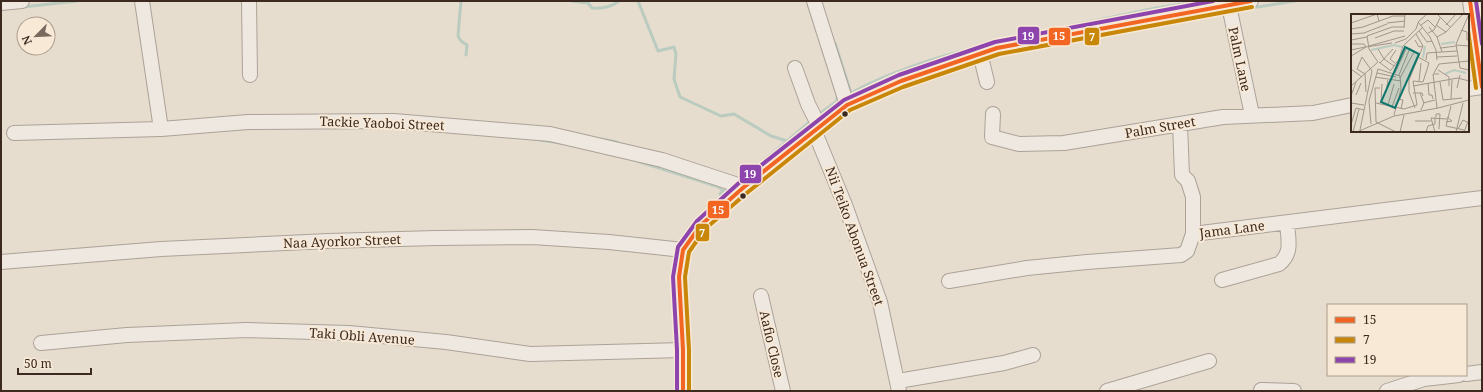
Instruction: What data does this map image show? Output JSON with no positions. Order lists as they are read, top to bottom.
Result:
{
  "streets": {
    "street": [
      "Palm Lane",
      "Tackie Yaoboi Street",
      "Palm Street",
      "Jama Lane",
      "Nii Teiko Abonua Street",
      "Naa Ayorkor Street",
      "Taki Obli Avenue",
      "Aafio Close"
    ]
  },
  "crossings": [
    ["Palm Lane", "Palm Street"]
  ],
  "lines": ["transit line 15", "transit line 19", "transit line 7"],
  "legend": ["15", "7", "19"],
  "scale_bar": "50 m",
  "north": "bottom left"
}
